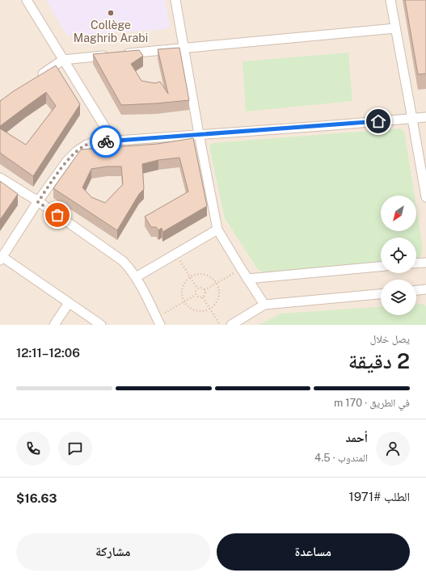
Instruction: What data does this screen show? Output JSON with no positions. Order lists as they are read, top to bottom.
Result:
{
  "places": ["Collège Maghrib Arabi"],
  "north": "bottom left",
  "page": {
    "heading": ["2 دقيقة", "يصل خلال", "12:06–12:11"],
    "panel": [
      "أحمد",
      "المندوب · 4.5",
      "الطلب #1971",
      "$16.63"
    ],
    "bar": "في الطريق · 170 m",
    "buttons": ["مساعدة", "مشاركة"]
  }
}
